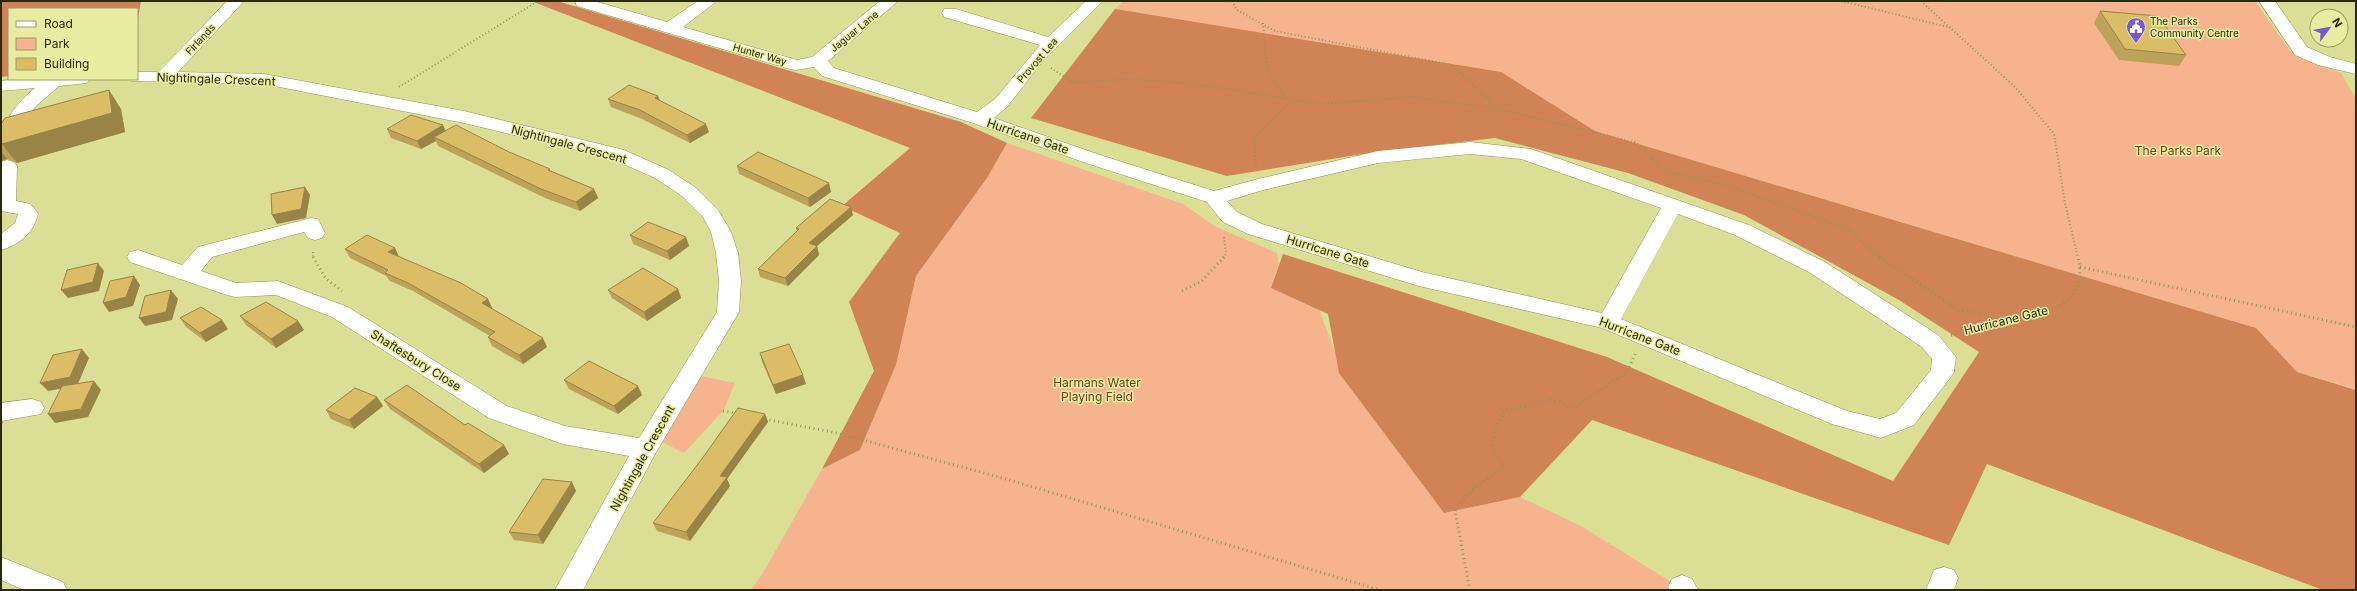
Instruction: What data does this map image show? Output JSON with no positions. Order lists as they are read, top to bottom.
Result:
{
  "streets": {
    "street": [
      "Jaguar Lane",
      "Firlands",
      "Hunter Way",
      "Provost Lea",
      "Nightingale Crescent",
      "Hurricane Gate",
      "Shaftesbury Close"
    ]
  },
  "crossings": [
    ["Jaguar Lane", "Hunter Way"],
    ["Firlands", "Nightingale Crescent"],
    ["Provost Lea", "Hurricane Gate"],
    ["Nightingale Crescent", "Shaftesbury Close"]
  ],
  "parks": ["The Parks Park", "Harmans Water Playing Field"],
  "places": {
    "public building": ["The Parks Community Centre"]
  },
  "legend": ["Road", "Park", "Building"],
  "north": "top right"
}
